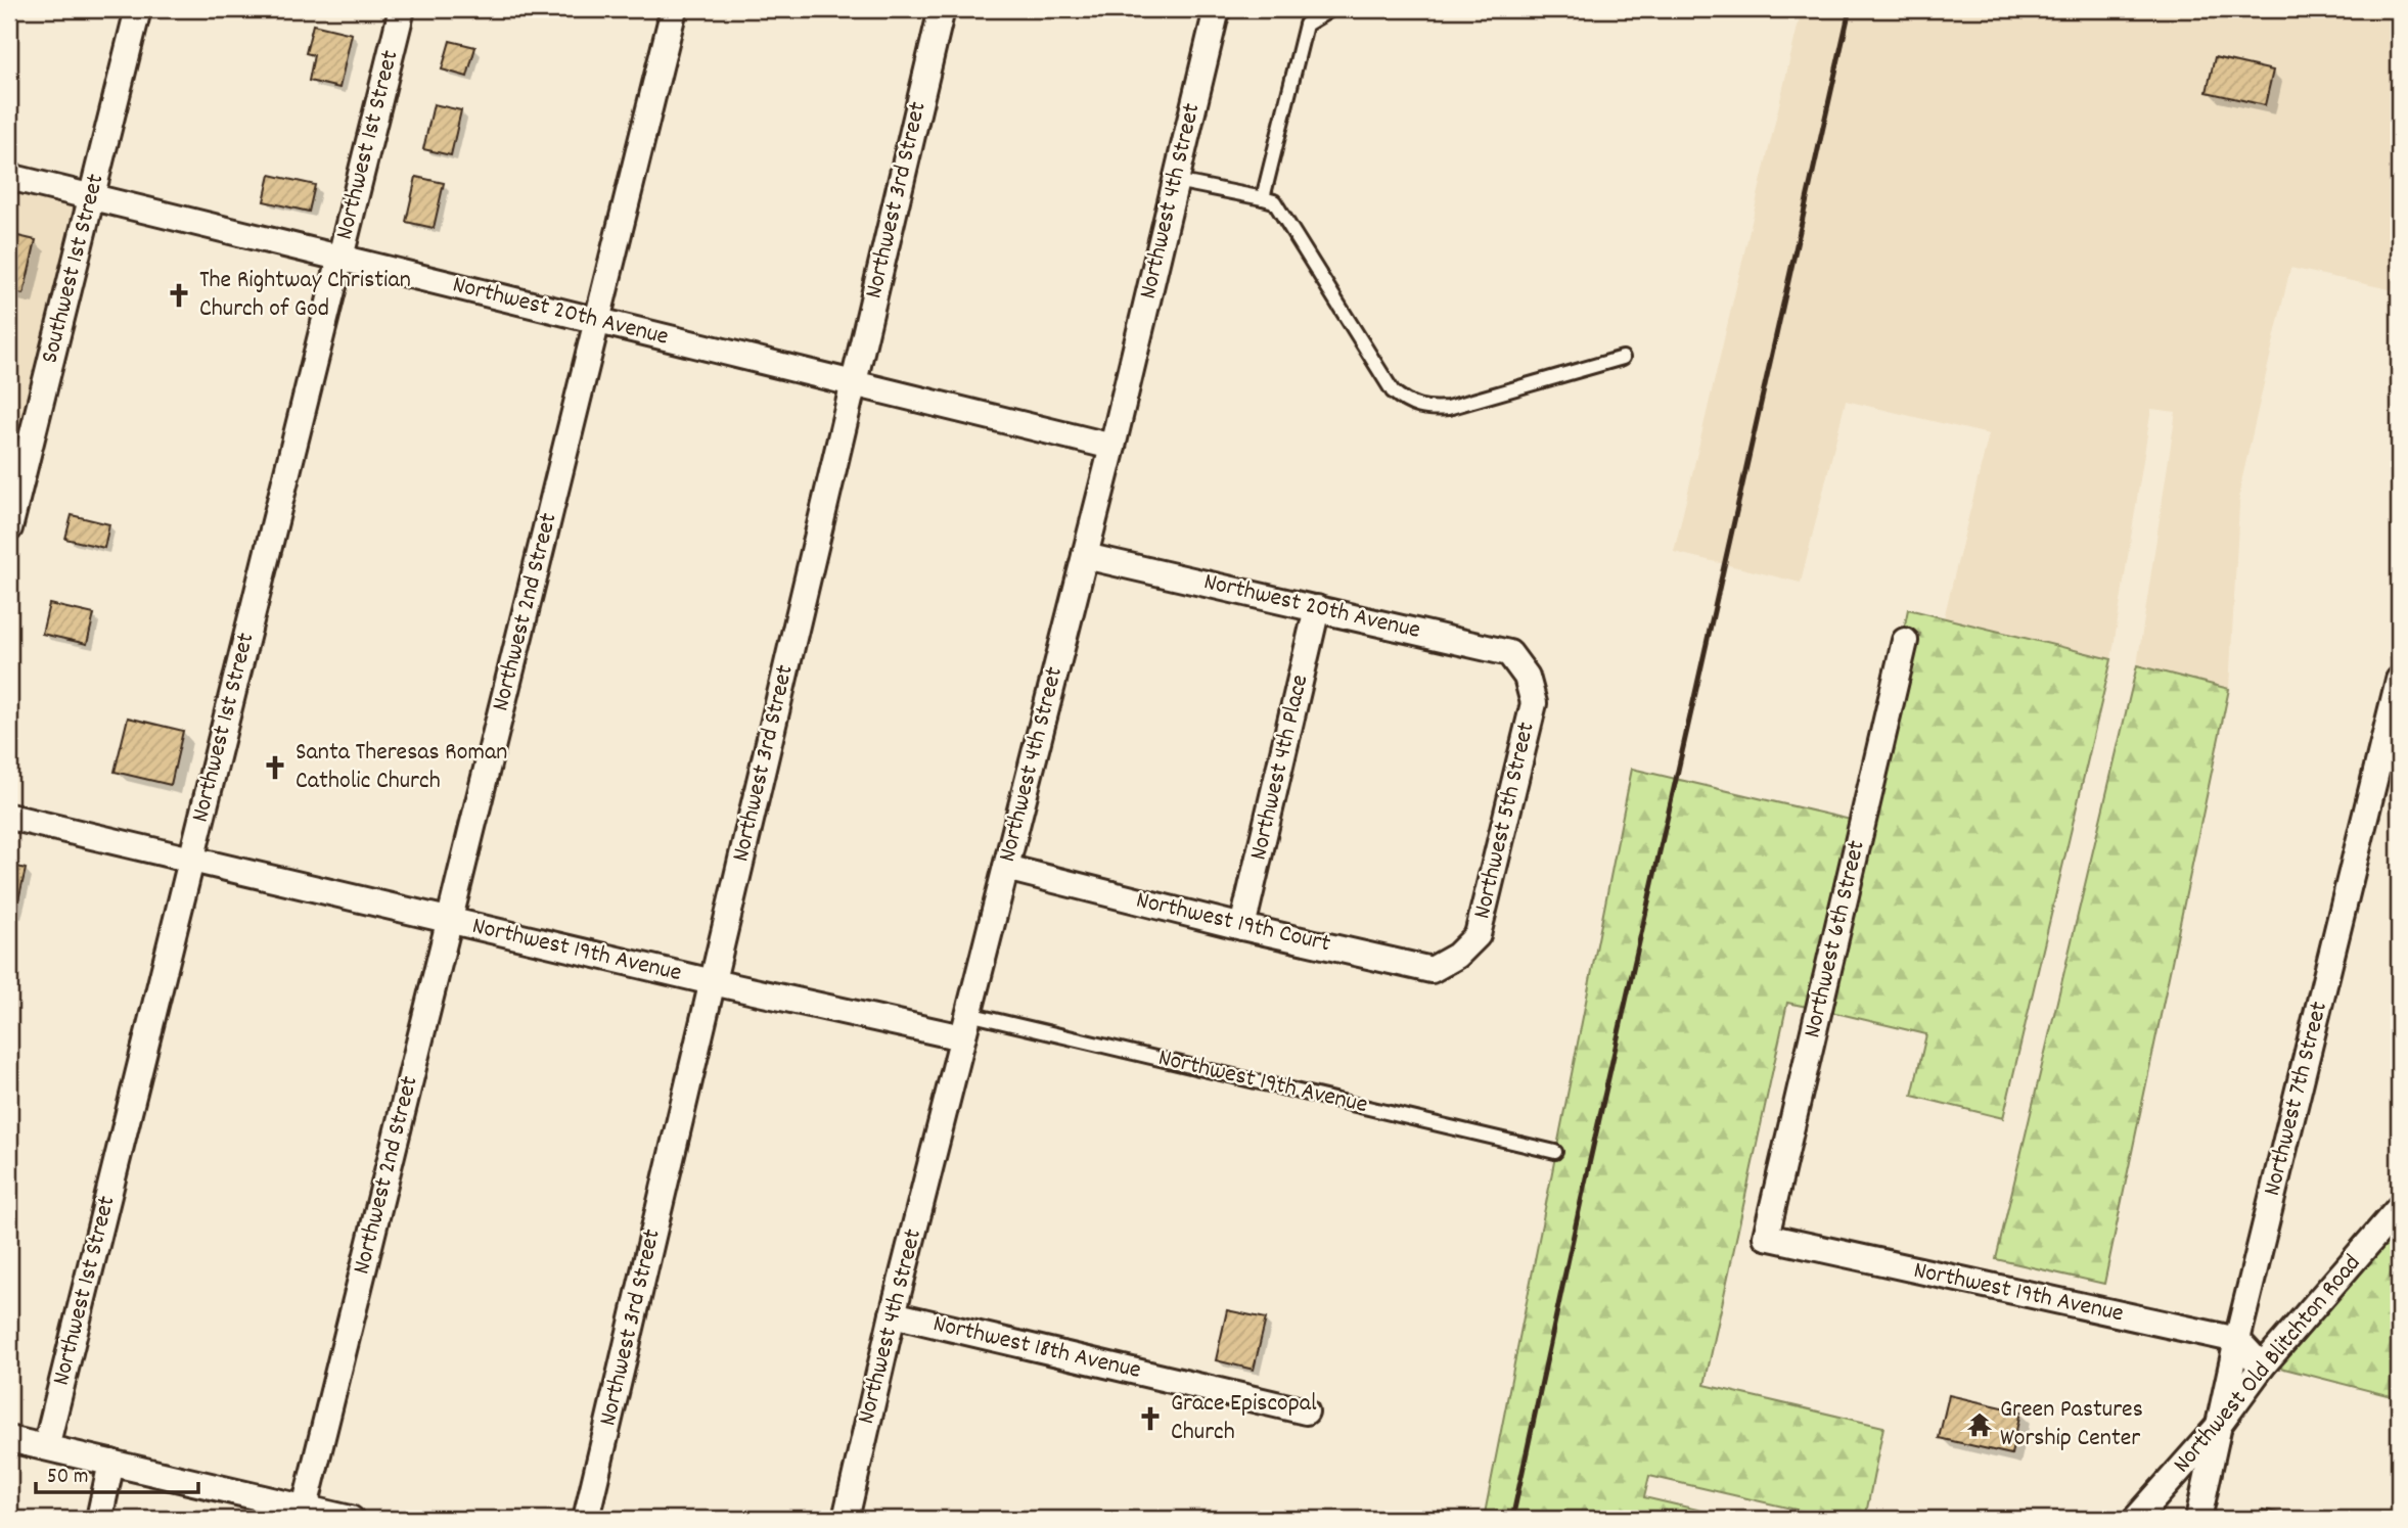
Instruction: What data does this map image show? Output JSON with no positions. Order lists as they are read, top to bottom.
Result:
{
  "streets": {
    "street": [
      "Northwest 1st Street",
      "Northwest 3rd Street",
      "Northwest 4th Street",
      "Southwest 1st Street",
      "Northwest 20th Avenue",
      "Northwest 2nd Street",
      "Northwest 4th Place",
      "Northwest 5th Street",
      "Northwest 19th Court",
      "Northwest 6th Street",
      "Northwest 19th Avenue",
      "Northwest 7th Street",
      "Northwest 18th Avenue",
      "Northwest Old Blitchton Road"
    ]
  },
  "crossings": [
    ["Northwest 1st Street", "Northwest 20th Avenue"],
    ["Northwest 1st Street", "Northwest 19th Avenue"],
    ["Northwest 3rd Street", "Northwest 20th Avenue"],
    ["Northwest 3rd Street", "Northwest 19th Avenue"],
    ["Northwest 4th Street", "Northwest 20th Avenue"],
    ["Northwest 4th Street", "Northwest 19th Court"],
    ["Northwest 4th Street", "Northwest 19th Avenue"],
    ["Northwest 4th Street", "Northwest 18th Avenue"],
    ["Southwest 1st Street", "Northwest 20th Avenue"],
    ["Northwest 20th Avenue", "Northwest 2nd Street"],
    ["Northwest 20th Avenue", "Northwest 4th Place"],
    ["Northwest 20th Avenue", "Northwest 5th Street"],
    ["Northwest 2nd Street", "Northwest 19th Avenue"],
    ["Northwest 4th Place", "Northwest 19th Court"],
    ["Northwest 5th Street", "Northwest 19th Court"],
    ["Northwest 6th Street", "Northwest 19th Avenue"],
    ["Northwest 19th Avenue", "Northwest 7th Street"],
    ["Northwest 7th Street", "Northwest Old Blitchton Road"]
  ],
  "places": {
    "church": ["The Rightway Christian Church of God", "Santa Theresas Roman Catholic Church", "Grace Episcopal Church"],
    "temple": ["Green Pastures Worship Center"]
  },
  "scale_bar": "50 m"
}
